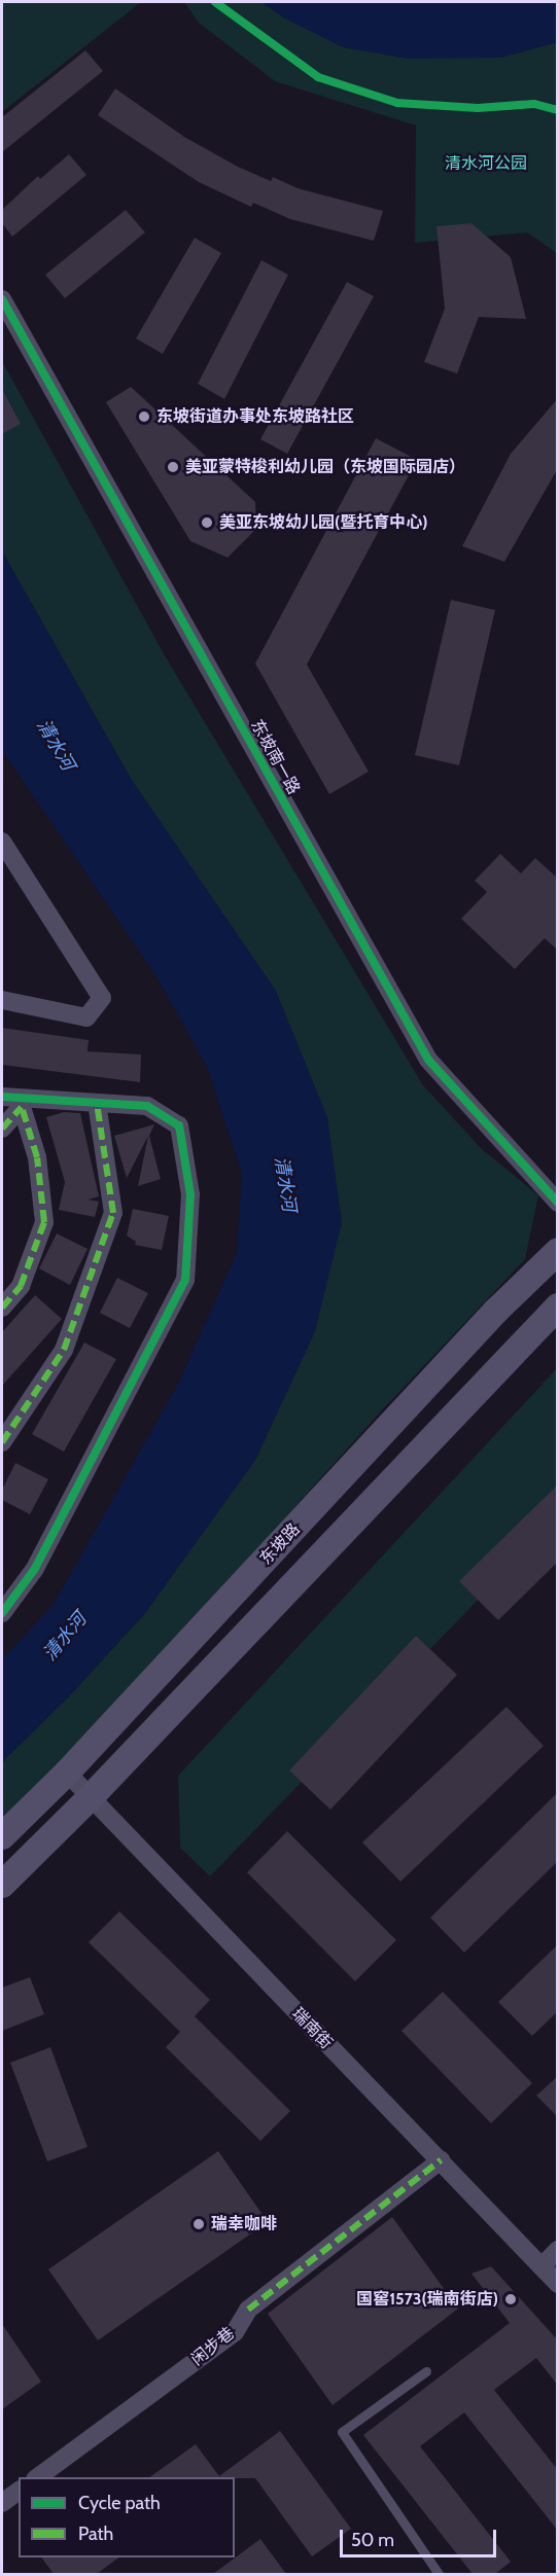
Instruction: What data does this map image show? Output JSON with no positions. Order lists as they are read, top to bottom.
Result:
{
  "streets": {
    "main road": ["东坡路"],
    "street": ["东坡南一路", "瑞南街", "闲步巷"]
  },
  "crossings": [
    ["东坡路", "瑞南街"],
    ["瑞南街", "闲步巷"]
  ],
  "water": ["清水河"],
  "parks": ["清水河公园"],
  "places": [
    "东坡街道办事处东坡路社区",
    "美亚蒙特梭利幼儿园（东坡国际园店）",
    "美亚东坡幼儿园(暨托育中心)",
    "瑞幸咖啡",
    "国窖1573(瑞南街店)"
  ],
  "legend": ["Cycle path", "Path"],
  "scale_bar": "50 m"
}
